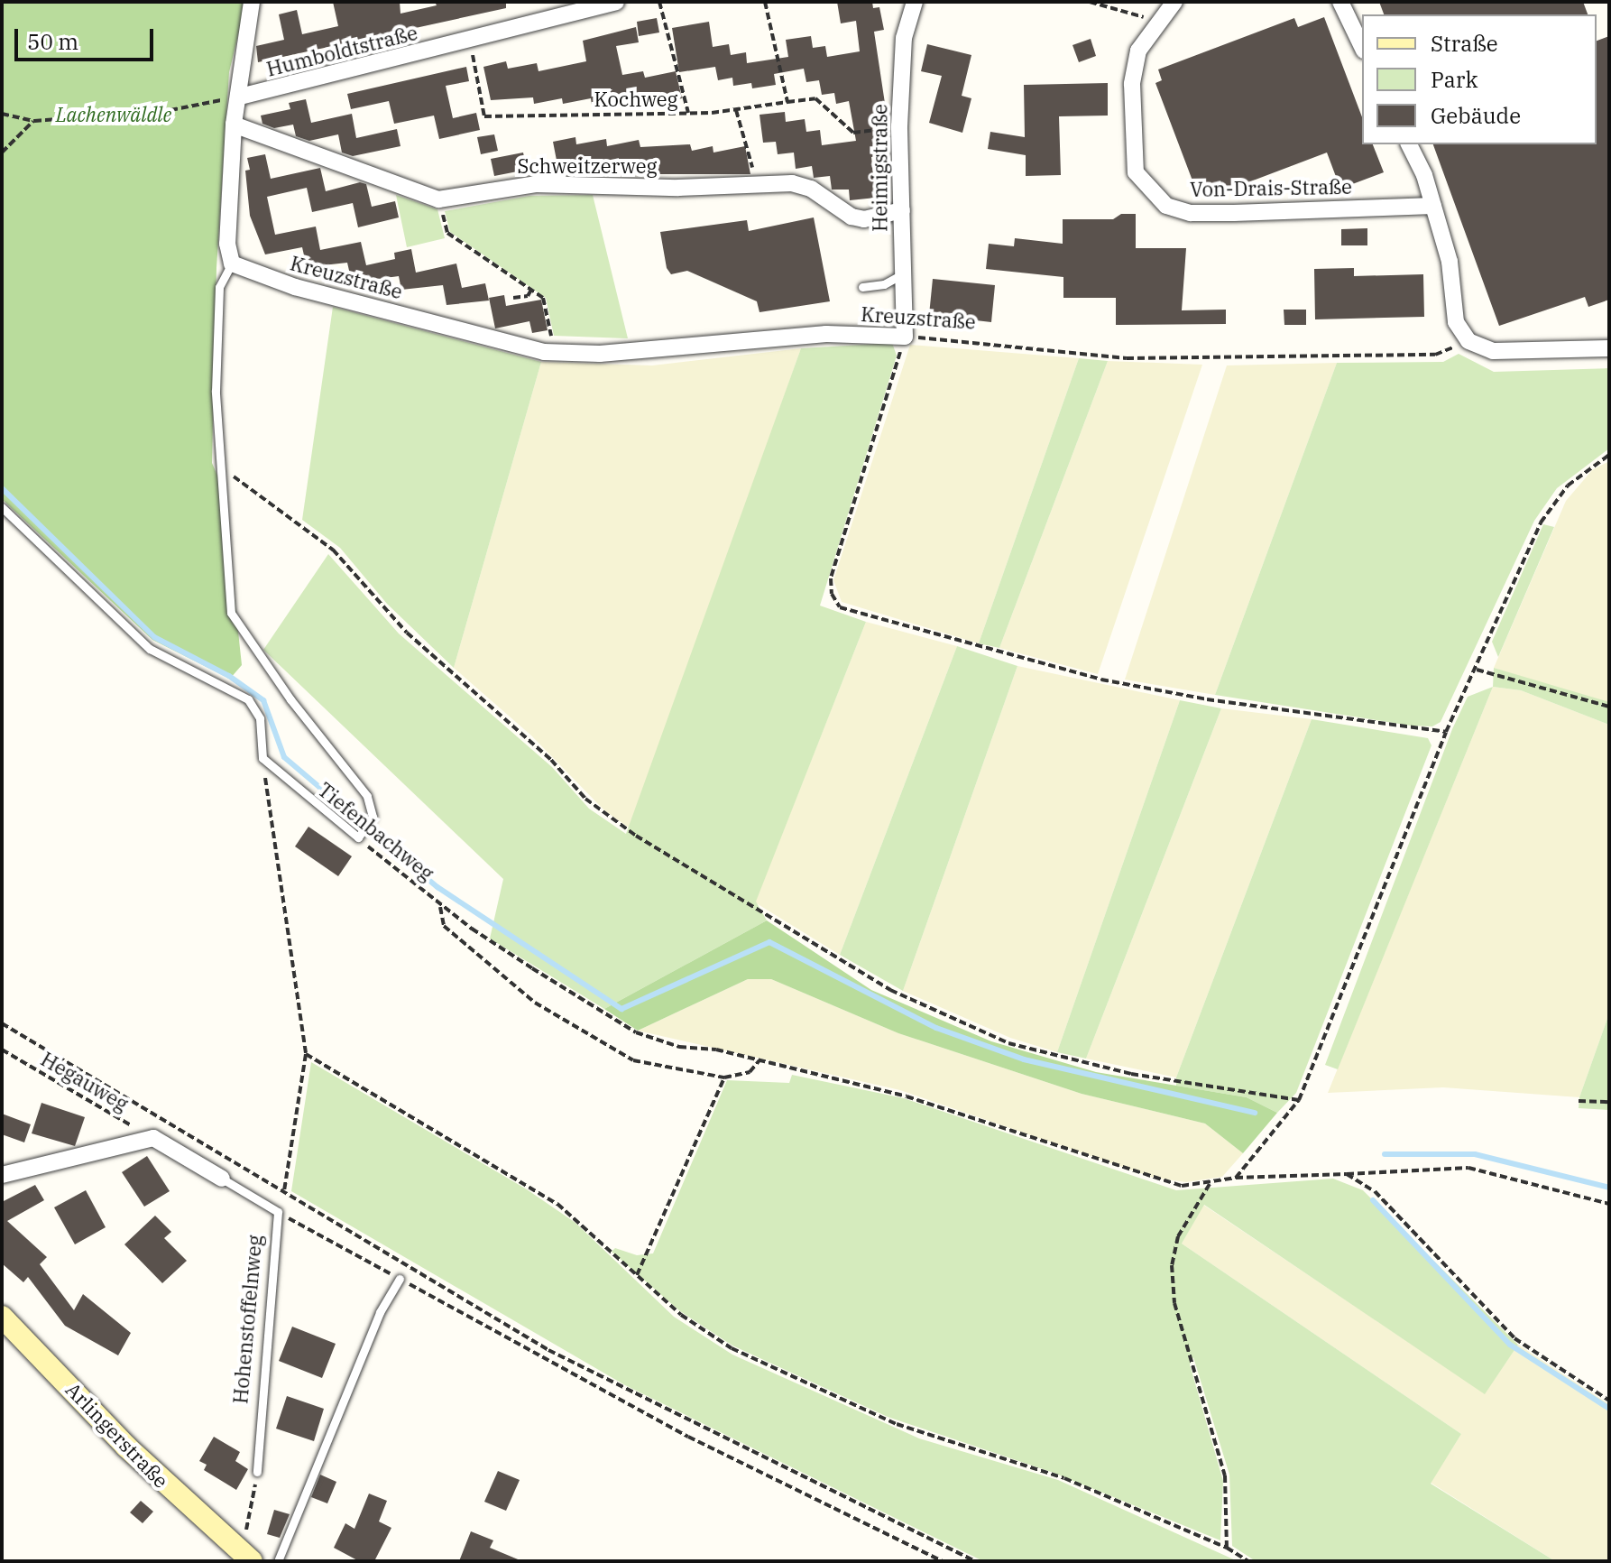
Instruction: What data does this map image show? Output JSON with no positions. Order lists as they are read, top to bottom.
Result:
{
  "streets": {
    "main road": ["Arlingerstraße"],
    "street": [
      "Humboldtstraße",
      "Schweitzerweg",
      "Heimigstraße",
      "Von-Drais-Straße",
      "Kreuzstraße",
      "Hohenstoffelnweg"
    ],
    "lane": ["Tiefenbachweg"],
    "path": ["Kochweg", "Hegauweg"]
  },
  "crossings": [
    ["Humboldtstraße", "Kochweg"],
    ["Kochweg", "Heimigstraße"],
    ["Schweitzerweg", "Heimigstraße"],
    ["Heimigstraße", "Kreuzstraße"],
    ["Hegauweg", "Hohenstoffelnweg"]
  ],
  "parks": ["Lachenwäldle"],
  "legend": ["Straße", "Park", "Gebäude"],
  "scale_bar": "50 m"
}
